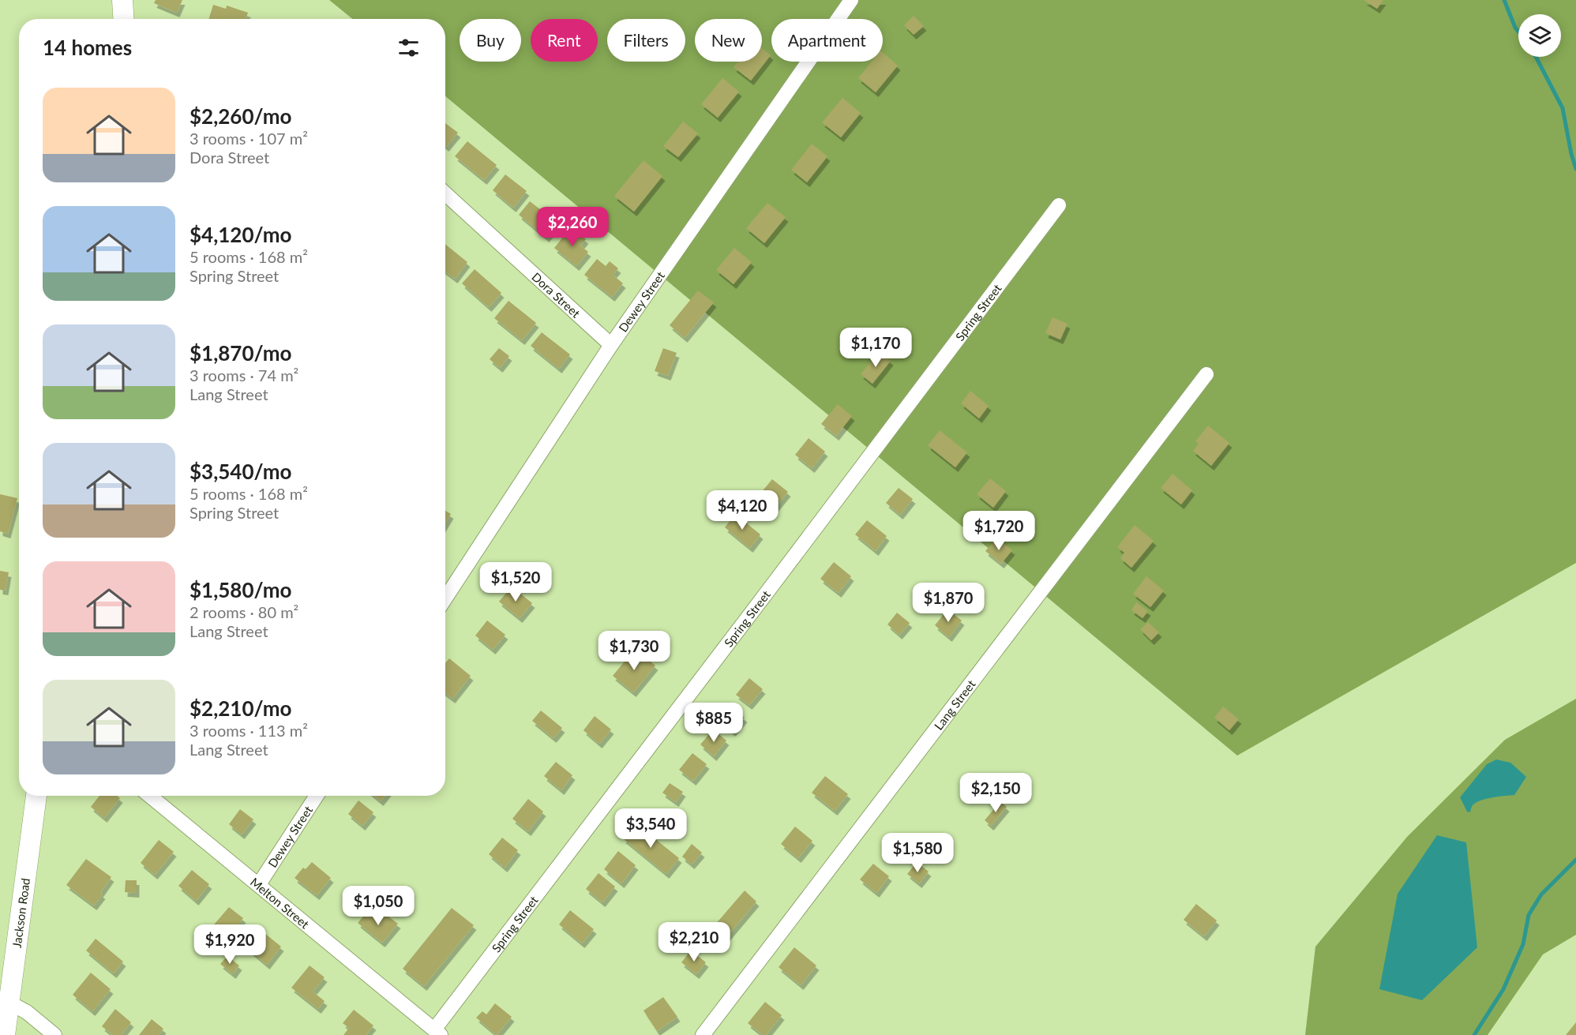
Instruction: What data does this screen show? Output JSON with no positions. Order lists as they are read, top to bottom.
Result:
{
  "streets": {
    "main road": ["Jackson Road"],
    "street": [
      "Dora Street",
      "Dewey Street",
      "Spring Street",
      "Lang Street",
      "Melton Street"
    ]
  },
  "crossings": [
    ["Dora Street", "Dewey Street"],
    ["Dewey Street", "Melton Street"],
    ["Spring Street", "Melton Street"]
  ],
  "page": {
    "chip": [
      "Buy",
      "Rent",
      "Filters",
      "New",
      "Apartment"
    ],
    "heading": "14 homes",
    "list": [
      {
        "name": "$2,260/mo",
        "note": "3 rooms · 107 m² · Dora Street"
      },
      {
        "name": "$4,120/mo",
        "note": "5 rooms · 168 m² · Spring Street"
      },
      {
        "name": "$1,870/mo",
        "note": "3 rooms · 74 m² · Lang Street"
      },
      {
        "name": "$3,540/mo",
        "note": "5 rooms · 168 m² · Spring Street"
      },
      {
        "name": "$1,580/mo",
        "note": "2 rooms · 80 m² · Lang Street"
      },
      {
        "name": "$2,210/mo",
        "note": "3 rooms · 113 m² · Lang Street"
      }
    ],
    "price": [
      "$2,260",
      "$1,170",
      "$4,120",
      "$1,720",
      "$1,520",
      "$1,870",
      "$1,730",
      "$885",
      "$2,150",
      "$3,540",
      "$1,580",
      "$1,050",
      "$2,210",
      "$1,920"
    ]
  }
}
